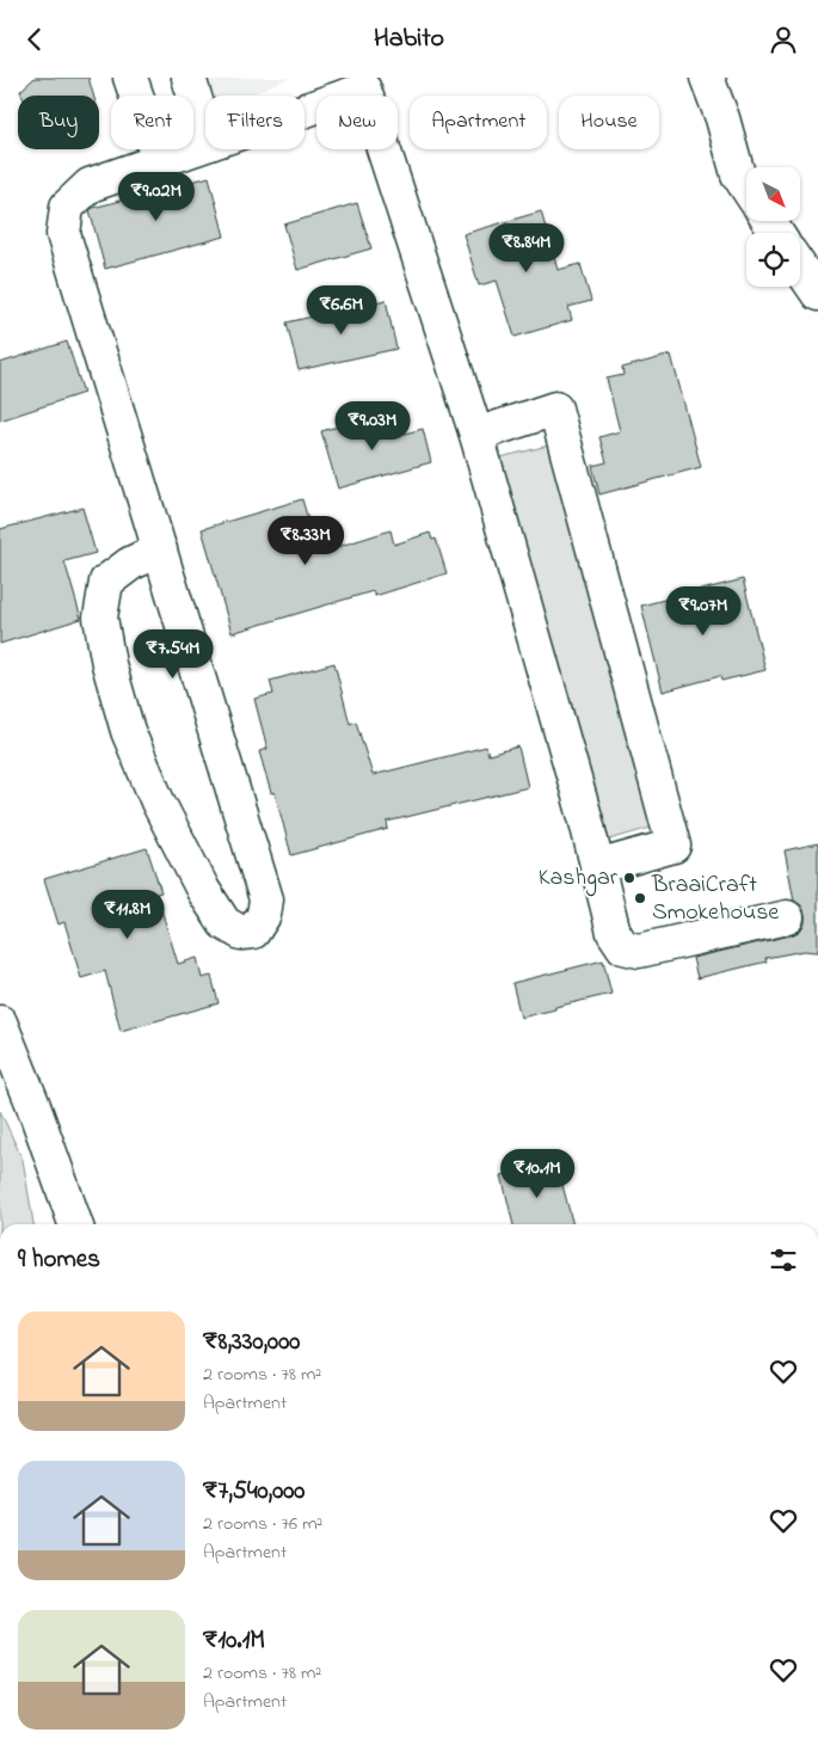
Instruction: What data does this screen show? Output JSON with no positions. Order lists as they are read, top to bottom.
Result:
{
  "places": ["Kashgar", "BraaiCraft Smokehouse"],
  "north": "bottom right",
  "page": {
    "header": "Habito",
    "chip": [
      "Buy",
      "Rent",
      "Filters",
      "New",
      "Apartment",
      "House"
    ],
    "price": [
      "₹9.02M",
      "₹8.84M",
      "₹6.6M",
      "₹9.03M",
      "₹8.33M",
      "₹9.07M",
      "₹7.54M",
      "₹11.8M",
      "₹10.1M"
    ],
    "heading": "9 homes",
    "list": [
      {
        "name": "₹8,330,000",
        "note": "2 rooms · 78 m² · Apartment"
      },
      {
        "name": "₹7,540,000",
        "note": "2 rooms · 76 m² · Apartment"
      },
      {
        "name": "₹10.1M",
        "note": "2 rooms · 78 m² · Apartment"
      }
    ]
  }
}
